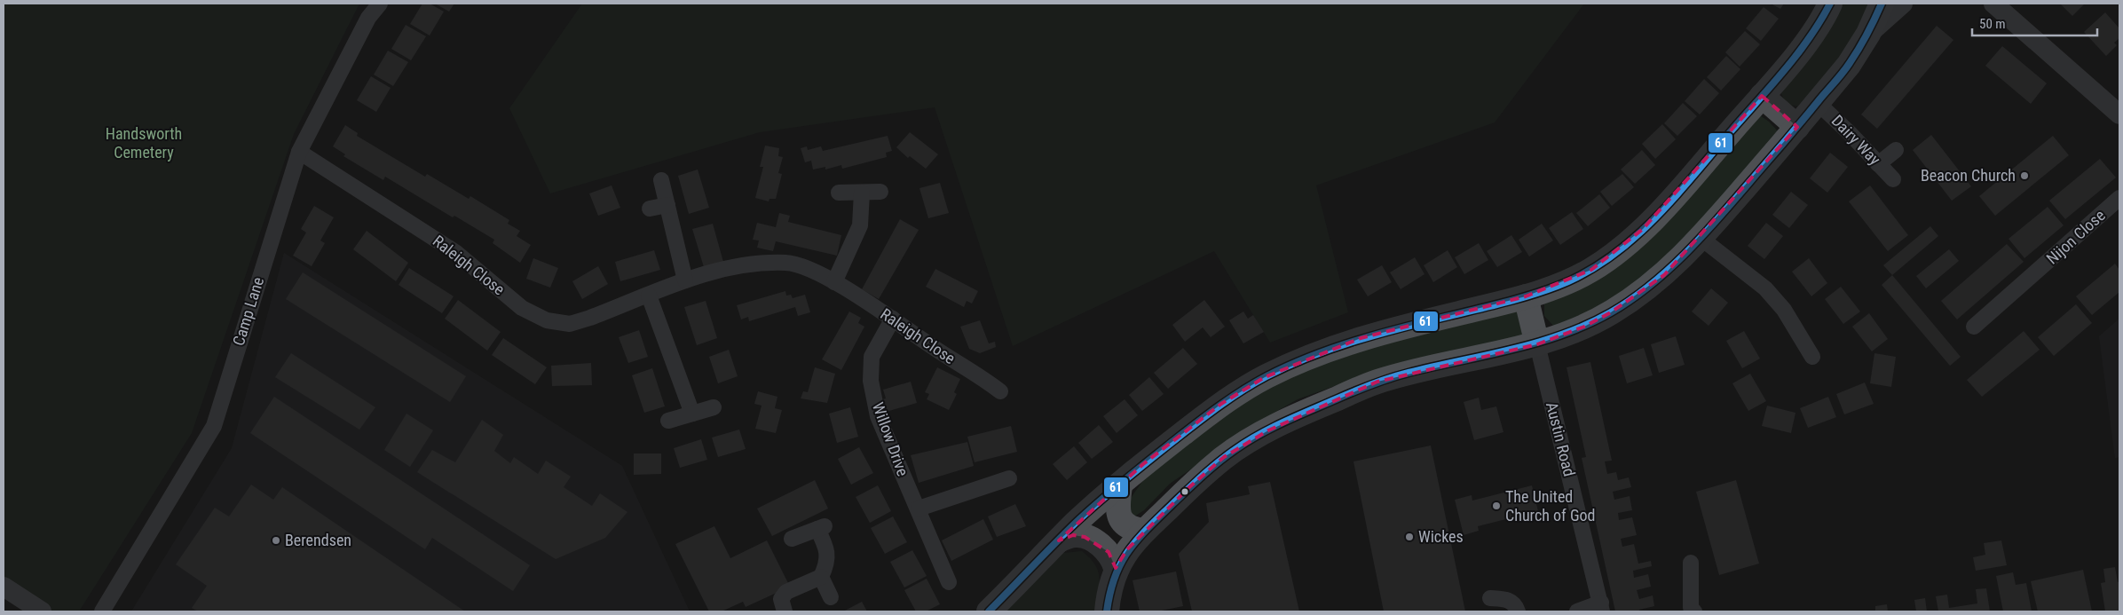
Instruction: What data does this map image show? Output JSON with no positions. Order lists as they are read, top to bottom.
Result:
{
  "streets": {
    "street": [
      "Dairy Way",
      "Nijon Close",
      "Raleigh Close",
      "Camp Lane",
      "Willow Drive",
      "Austin Road"
    ]
  },
  "crossings": [
    ["Raleigh Close", "Camp Lane"],
    ["Raleigh Close", "Willow Drive"]
  ],
  "parks": ["Handsworth Cemetery"],
  "places": [
    "Beacon Church",
    "The United Church of God",
    "Wickes",
    "Berendsen"
  ],
  "lines": ["transit line 61"],
  "scale_bar": "50 m"
}
